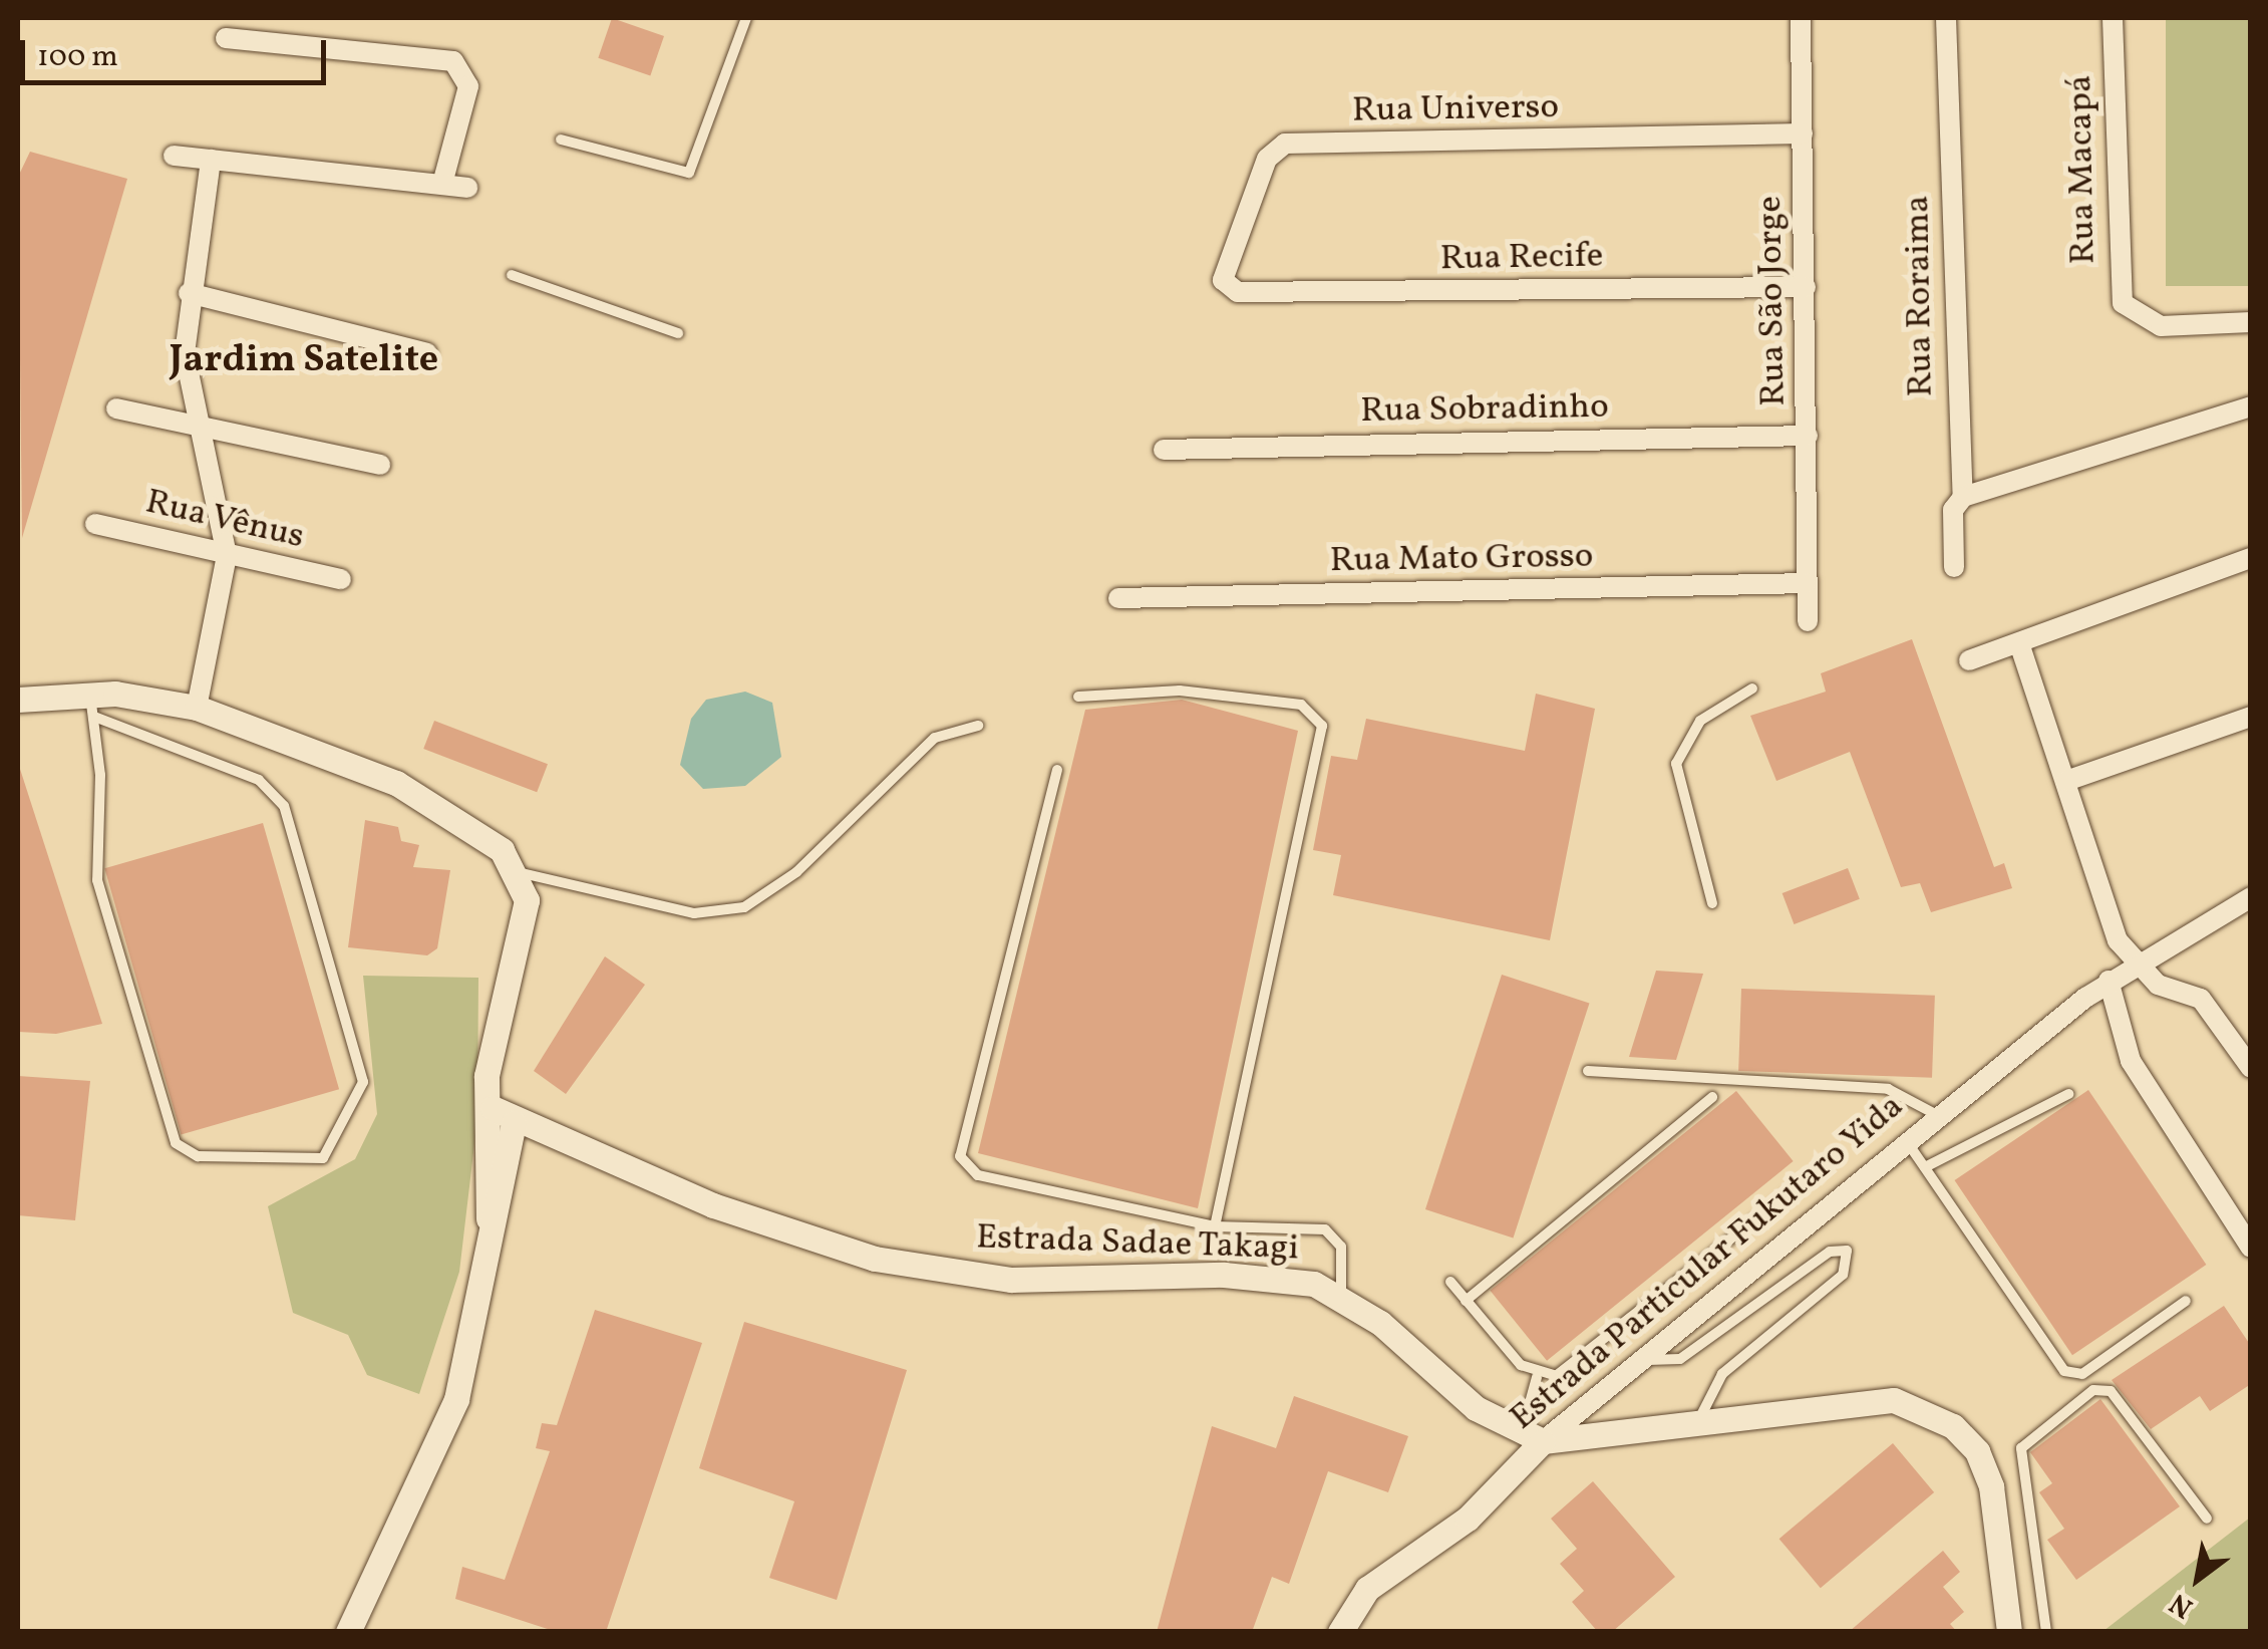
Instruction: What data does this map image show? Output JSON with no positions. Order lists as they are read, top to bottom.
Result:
{
  "streets": {
    "street": [
      "Rua Universo",
      "Rua Macapá",
      "Rua Recife",
      "Rua Roraima",
      "Rua São Jorge",
      "Rua Sobradinho",
      "Rua Vênus",
      "Rua Mato Grosso",
      "Estrada Sadae Takagi",
      "Estrada Particular Fukutaro Yida"
    ]
  },
  "crossings": [
    ["Rua Universo", "Rua Recife"],
    ["Rua Universo", "Rua São Jorge"],
    ["Rua Recife", "Rua São Jorge"],
    ["Rua São Jorge", "Rua Sobradinho"],
    ["Rua São Jorge", "Rua Mato Grosso"],
    ["Estrada Sadae Takagi", "Estrada Particular Fukutaro Yida"]
  ],
  "districts": ["Jardim Satelite"],
  "scale_bar": "100 m",
  "north": "bottom left"
}
